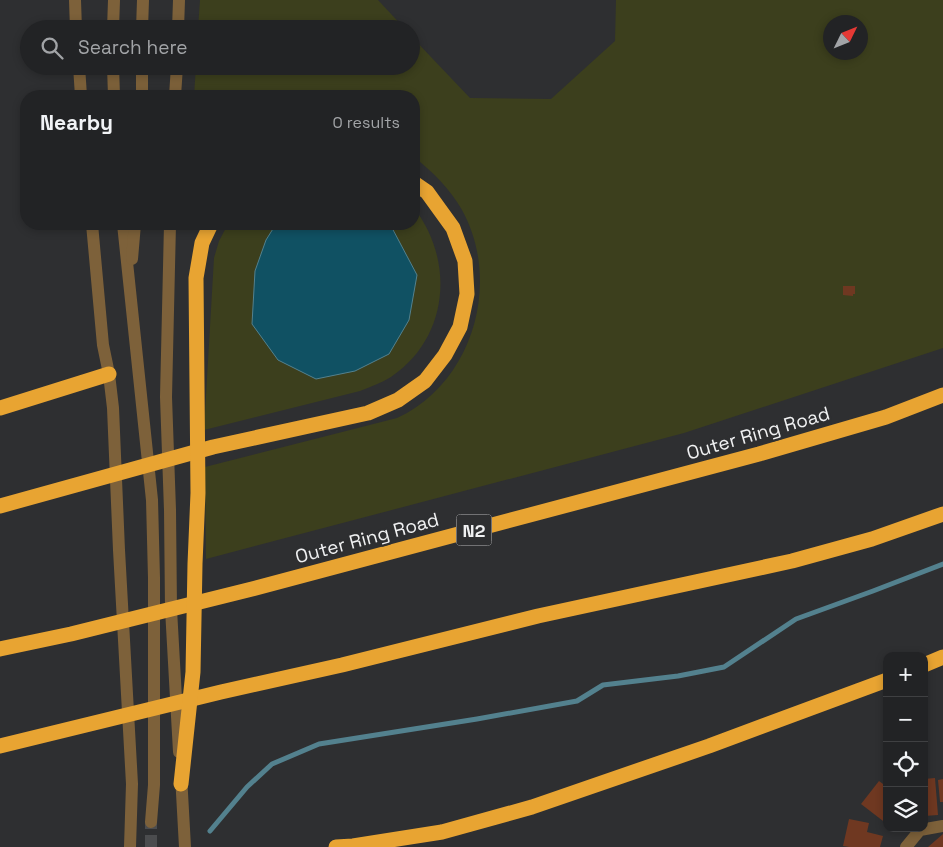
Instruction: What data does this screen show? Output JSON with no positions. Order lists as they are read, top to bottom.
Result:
{
  "streets": {
    "highway": ["Outer Ring Road", "N2"]
  },
  "north": "top right",
  "page": {
    "search": "Search here",
    "heading": ["Nearby", "0 results"],
    "map_buttons": ["+", "−"]
  }
}
